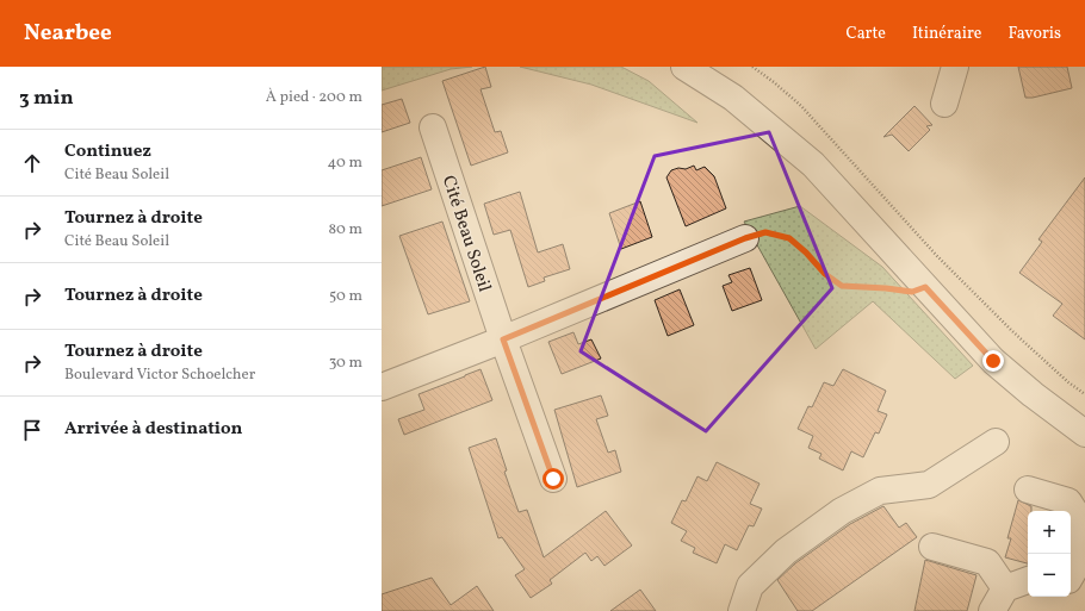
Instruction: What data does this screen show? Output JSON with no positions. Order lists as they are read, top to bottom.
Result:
{
  "streets": {
    "street": ["Cité Beau Soleil"]
  },
  "page": {
    "header": "Nearbee",
    "nav": ["Carte", "Itinéraire", "Favoris"],
    "heading": ["3 min", "À pied · 200 m"],
    "list": [
      ["Continuez", "Cité Beau Soleil", "40 m"],
      ["Tournez à droite", "Cité Beau Soleil", "80 m"],
      ["Tournez à droite", "50 m"],
      ["Tournez à droite", "Boulevard Victor Schoelcher", "30 m"],
      "Arrivée à destination"
    ],
    "map_buttons": ["+", "−"]
  }
}
